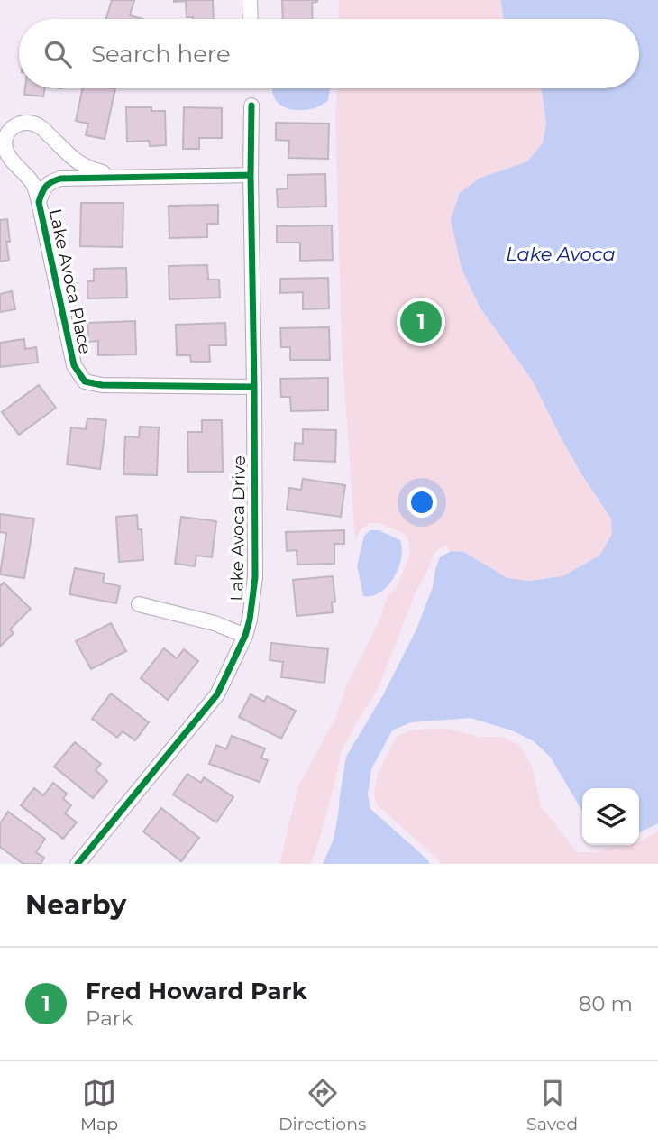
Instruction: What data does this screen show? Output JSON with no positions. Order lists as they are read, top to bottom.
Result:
{
  "streets": {
    "street": ["Lake Avoca Place", "Lake Avoca Drive"]
  },
  "crossings": [
    ["Lake Avoca Place", "Lake Avoca Drive"]
  ],
  "water": ["Lake Avoca"],
  "page": {
    "search": "Search here",
    "pins": "1",
    "heading": "Nearby",
    "list": [
      {
        "mark": "1",
        "name": "Fred Howard Park",
        "note": "Park",
        "value": "80 m"
      }
    ],
    "nav": ["Map", "Directions", "Saved"]
  }
}
